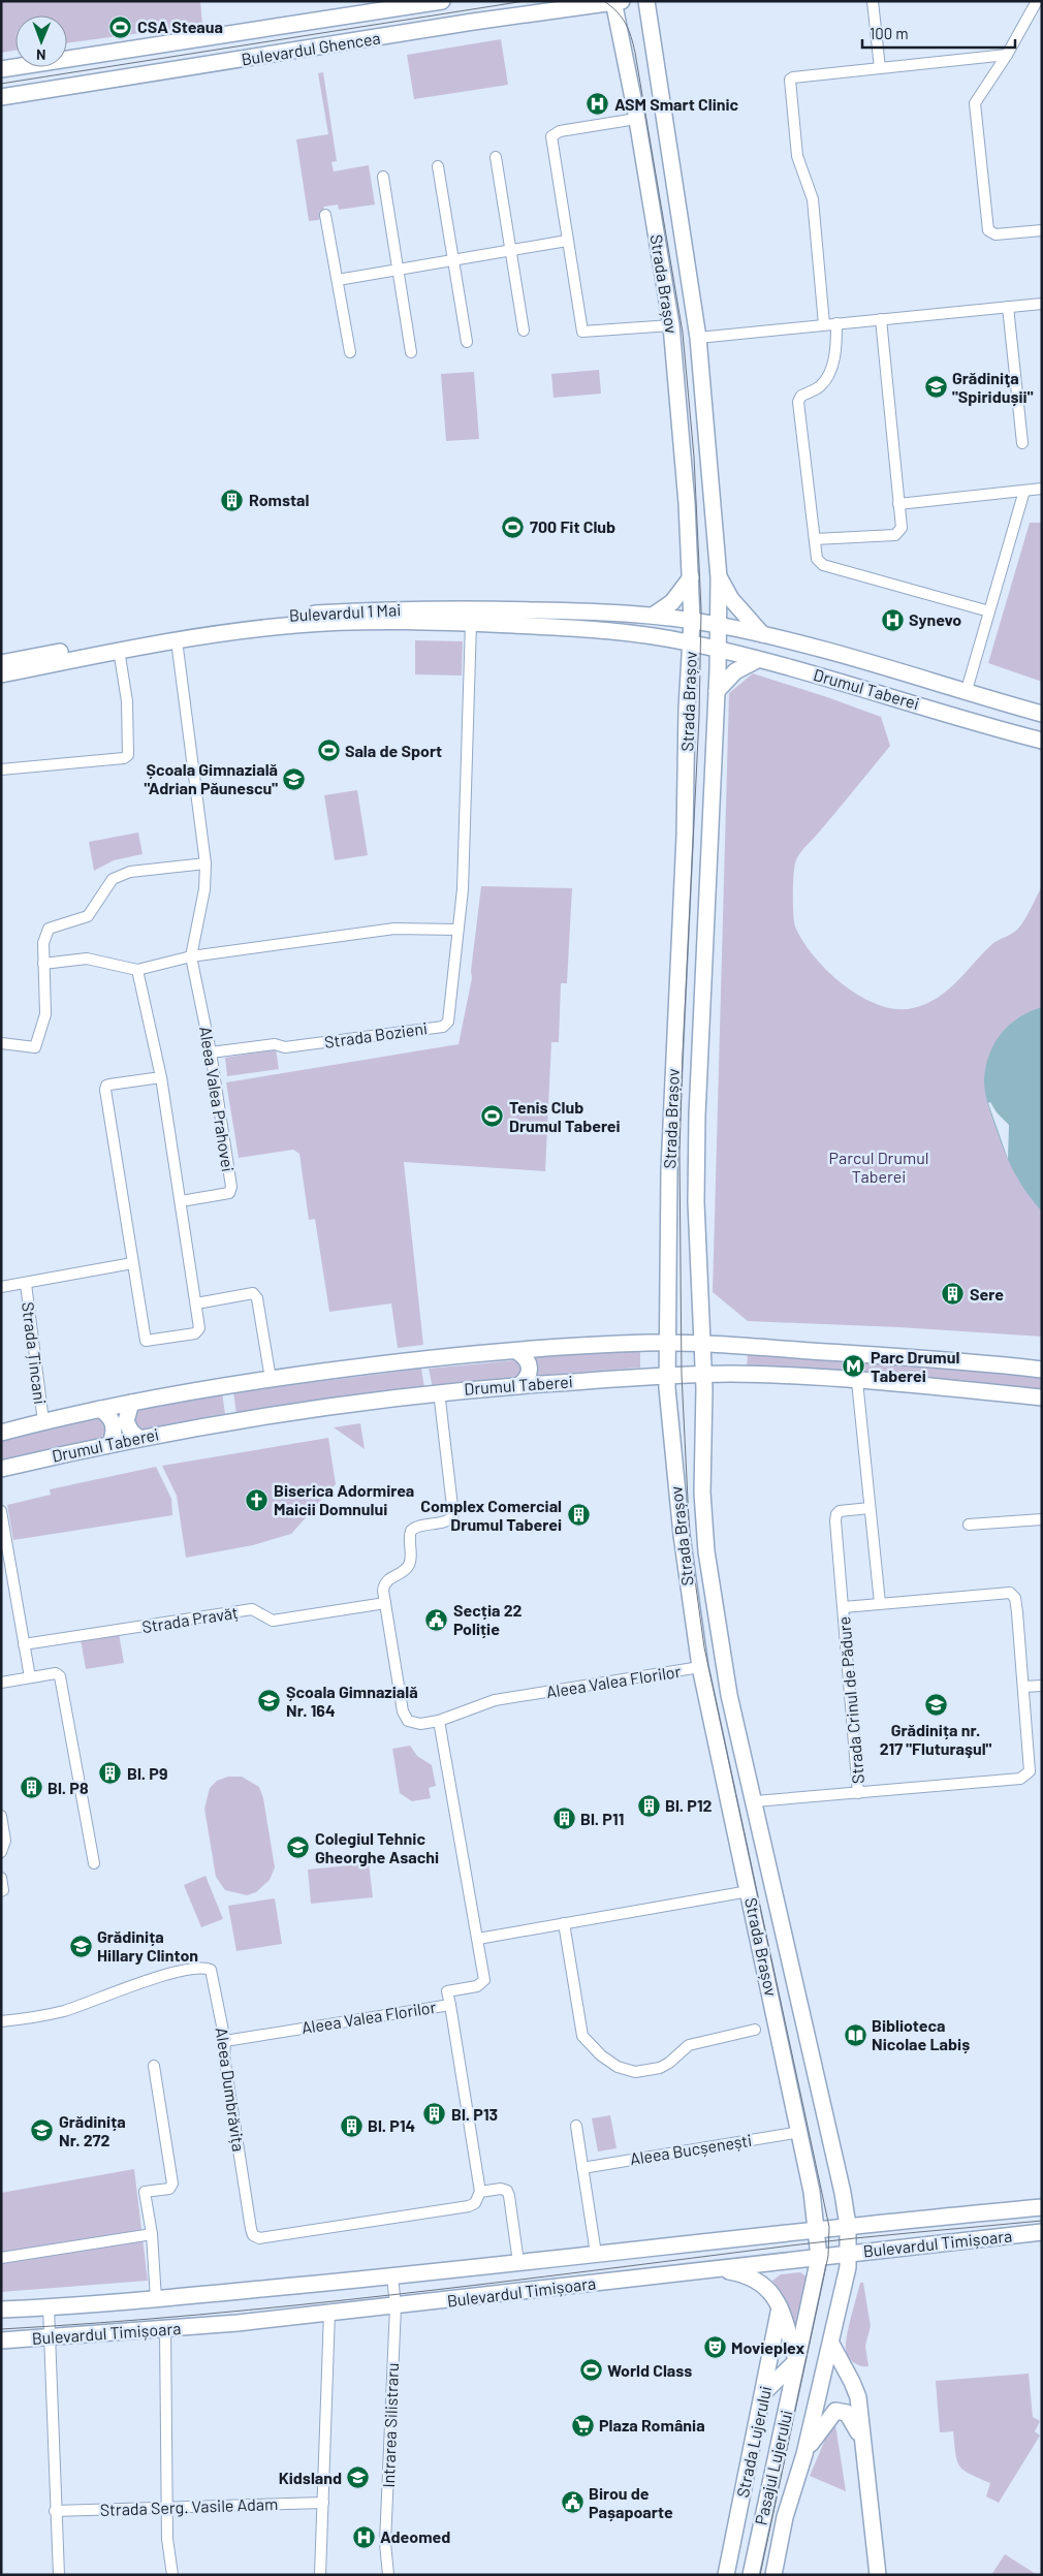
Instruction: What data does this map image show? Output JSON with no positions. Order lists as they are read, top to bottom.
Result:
{
  "streets": {
    "main road": [
      "Bulevardul Ghencea",
      "Strada Brașov",
      "Bulevardul 1 Mai",
      "Drumul Taberei",
      "Bulevardul Timișoara",
      "Strada Lujerului",
      "Pasajul Lujerului"
    ],
    "street": [
      "Strada Bozieni",
      "Aleea Valea Prahovei",
      "Strada Țincani",
      "Strada Pravăț",
      "Aleea Valea Florilor",
      "Strada Crinul de Pădure",
      "Aleea Dumbrăvița",
      "Aleea Bucșenești",
      "Intrarea Silistraru",
      "Strada Serg. Vasile Adam"
    ]
  },
  "crossings": [
    ["Bulevardul Ghencea", "Strada Brașov"],
    ["Strada Brașov", "Bulevardul 1 Mai"],
    ["Strada Brașov", "Drumul Taberei"],
    ["Strada Brașov", "Aleea Valea Florilor"],
    ["Strada Brașov", "Strada Crinul de Pădure"],
    ["Strada Brașov", "Aleea Bucșenești"],
    ["Strada Brașov", "Bulevardul Timișoara"],
    ["Bulevardul 1 Mai", "Drumul Taberei"],
    ["Bulevardul 1 Mai", "Strada Bozieni"],
    ["Bulevardul 1 Mai", "Aleea Valea Prahovei"],
    ["Drumul Taberei", "Strada Țincani"],
    ["Strada Bozieni", "Aleea Valea Prahovei"],
    ["Strada Pravăț", "Aleea Valea Florilor"],
    ["Aleea Valea Florilor", "Aleea Dumbrăvița"],
    ["Bulevardul Timișoara", "Intrarea Silistraru"]
  ],
  "parks": ["Parcul Drumul Taberei"],
  "places": {
    "sports": [
      "CSA Steaua",
      "700 Fit Club",
      "Sala de Sport",
      "Tenis Club Drumul Taberei",
      "World Class"
    ],
    "hospital": ["ASM Smart Clinic", "Synevo", "Adeomed"],
    "school or university": [
      "Grădiniţa \"Spiridușii\"",
      "Școala Gimnazială \"Adrian Păunescu\"",
      "Școala Gimnazială Nr. 164",
      "Grădinița nr. 217 \"Fluturaşul\"",
      "Colegiul Tehnic Gheorghe Asachi",
      "Grădinița Hillary Clinton",
      "Grădinița Nr. 272",
      "Kidsland"
    ],
    "building": [
      "Romstal",
      "Sere",
      "Complex Comercial Drumul Taberei",
      "Bl. P9",
      "Bl. P8",
      "Bl. P12",
      "Bl. P11",
      "Bl. P13",
      "Bl. P14"
    ],
    "metro station": ["Parc Drumul Taberei"],
    "church": ["Biserica Adormirea Maicii Domnului"],
    "public building": ["Secția 22 Poliție", "Birou de Pașapoarte"],
    "library": ["Biblioteca Nicolae Labiș"],
    "theatre": ["Movieplex"],
    "supermarket": ["Plaza România"]
  },
  "scale_bar": "100 m",
  "north": "bottom"
}
